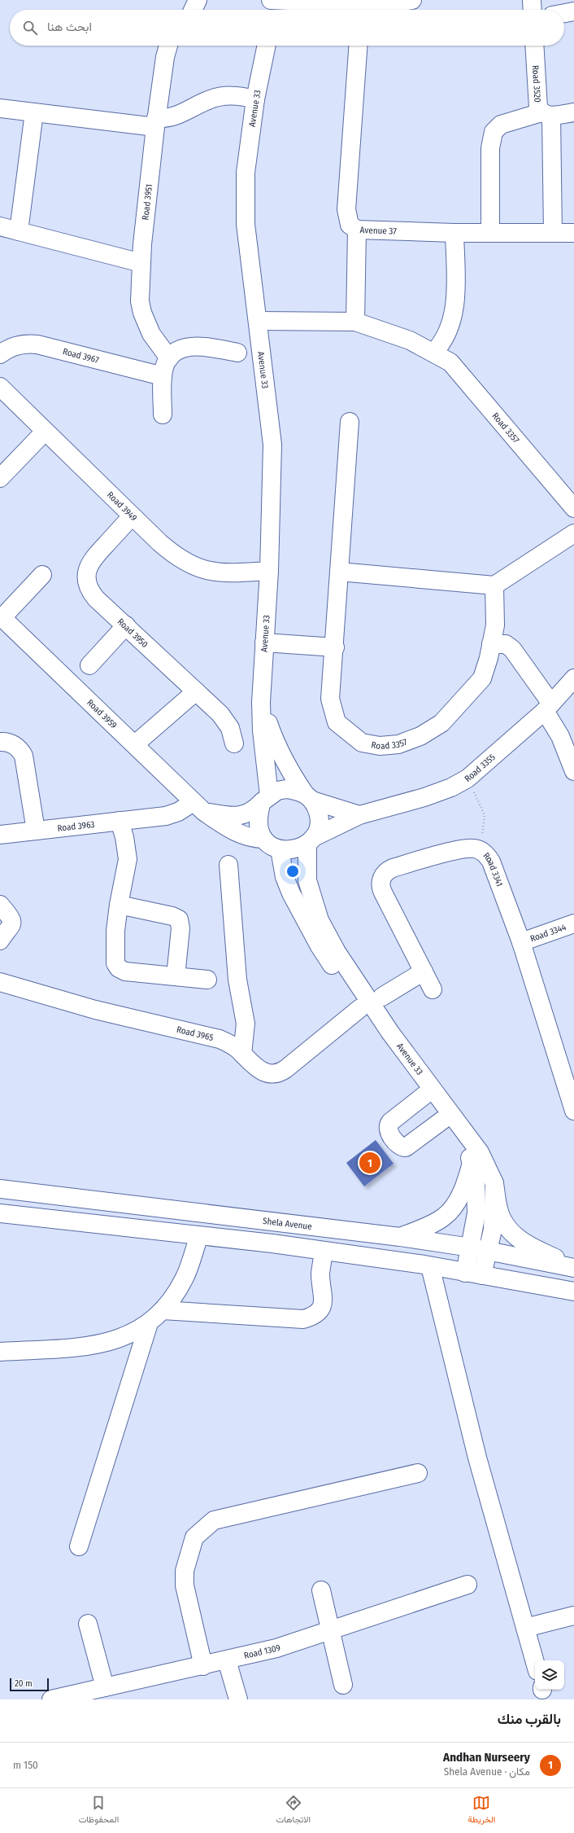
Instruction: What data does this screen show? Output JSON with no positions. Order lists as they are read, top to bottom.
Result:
{
  "streets": {
    "street": [
      "Road 3520",
      "Avenue 33",
      "Road 3951",
      "Avenue 37",
      "Road 3967",
      "Road 3357",
      "Road 3949",
      "Road 3950",
      "Road 3959",
      "Road 3355",
      "Road 3963",
      "Road 3341",
      "Road 3344",
      "Road 3965",
      "Shela Avenue",
      "Road 1309"
    ]
  },
  "crossings": [
    ["Road 3520", "Avenue 37"],
    ["Avenue 33", "Road 3357"],
    ["Avenue 33", "Road 3949"],
    ["Avenue 33", "Road 3959"],
    ["Avenue 33", "Road 3355"],
    ["Avenue 33", "Road 3965"],
    ["Avenue 33", "Shela Avenue"],
    ["Road 3949", "Road 3950"],
    ["Road 3959", "Road 3355"],
    ["Road 3959", "Road 3963"],
    ["Road 3341", "Road 3344"]
  ],
  "scale_bar": "20 m",
  "page": {
    "search": "ابحث هنا",
    "pins": "1",
    "scale": "20 m",
    "heading": "بالقرب منك",
    "list": [
      {
        "mark": "1",
        "name": "Andhan Nurseery",
        "note": "مكان · Shela Avenue",
        "value": "150 m"
      }
    ],
    "nav": ["الخريطة", "الاتجاهات", "المحفوظات"]
  }
}
